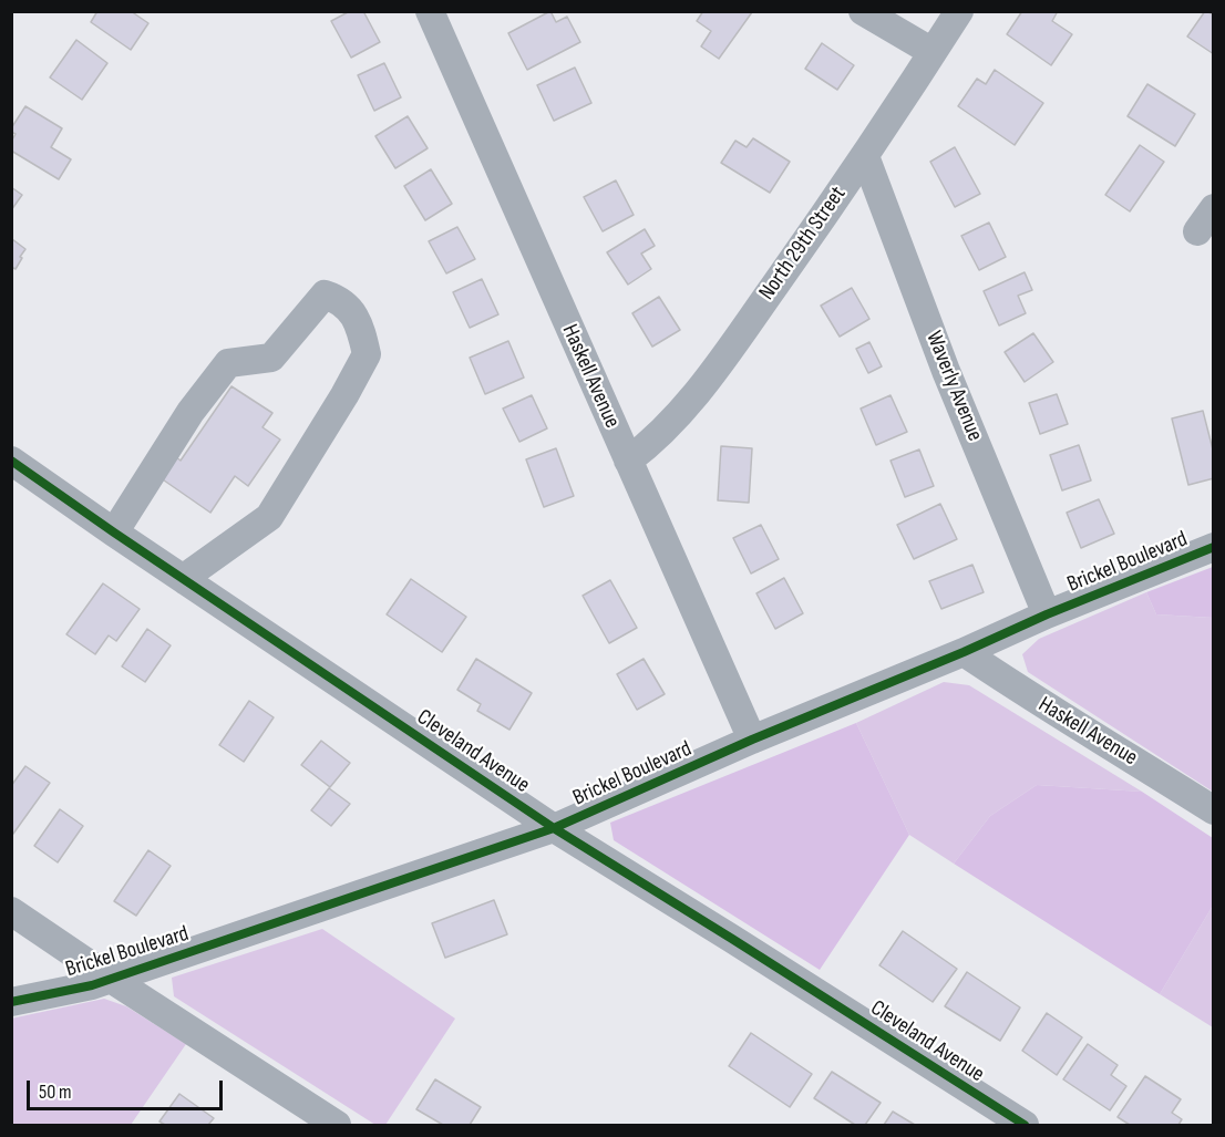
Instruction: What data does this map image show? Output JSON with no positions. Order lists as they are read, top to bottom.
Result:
{
  "streets": {
    "street": [
      "North 29th Street",
      "Haskell Avenue",
      "Waverly Avenue",
      "Brickel Boulevard",
      "Cleveland Avenue"
    ]
  },
  "crossings": [
    ["North 29th Street", "Haskell Avenue"],
    ["North 29th Street", "Waverly Avenue"],
    ["Haskell Avenue", "Brickel Boulevard"],
    ["Waverly Avenue", "Brickel Boulevard"],
    ["Brickel Boulevard", "Cleveland Avenue"]
  ],
  "scale_bar": "50 m"
}
